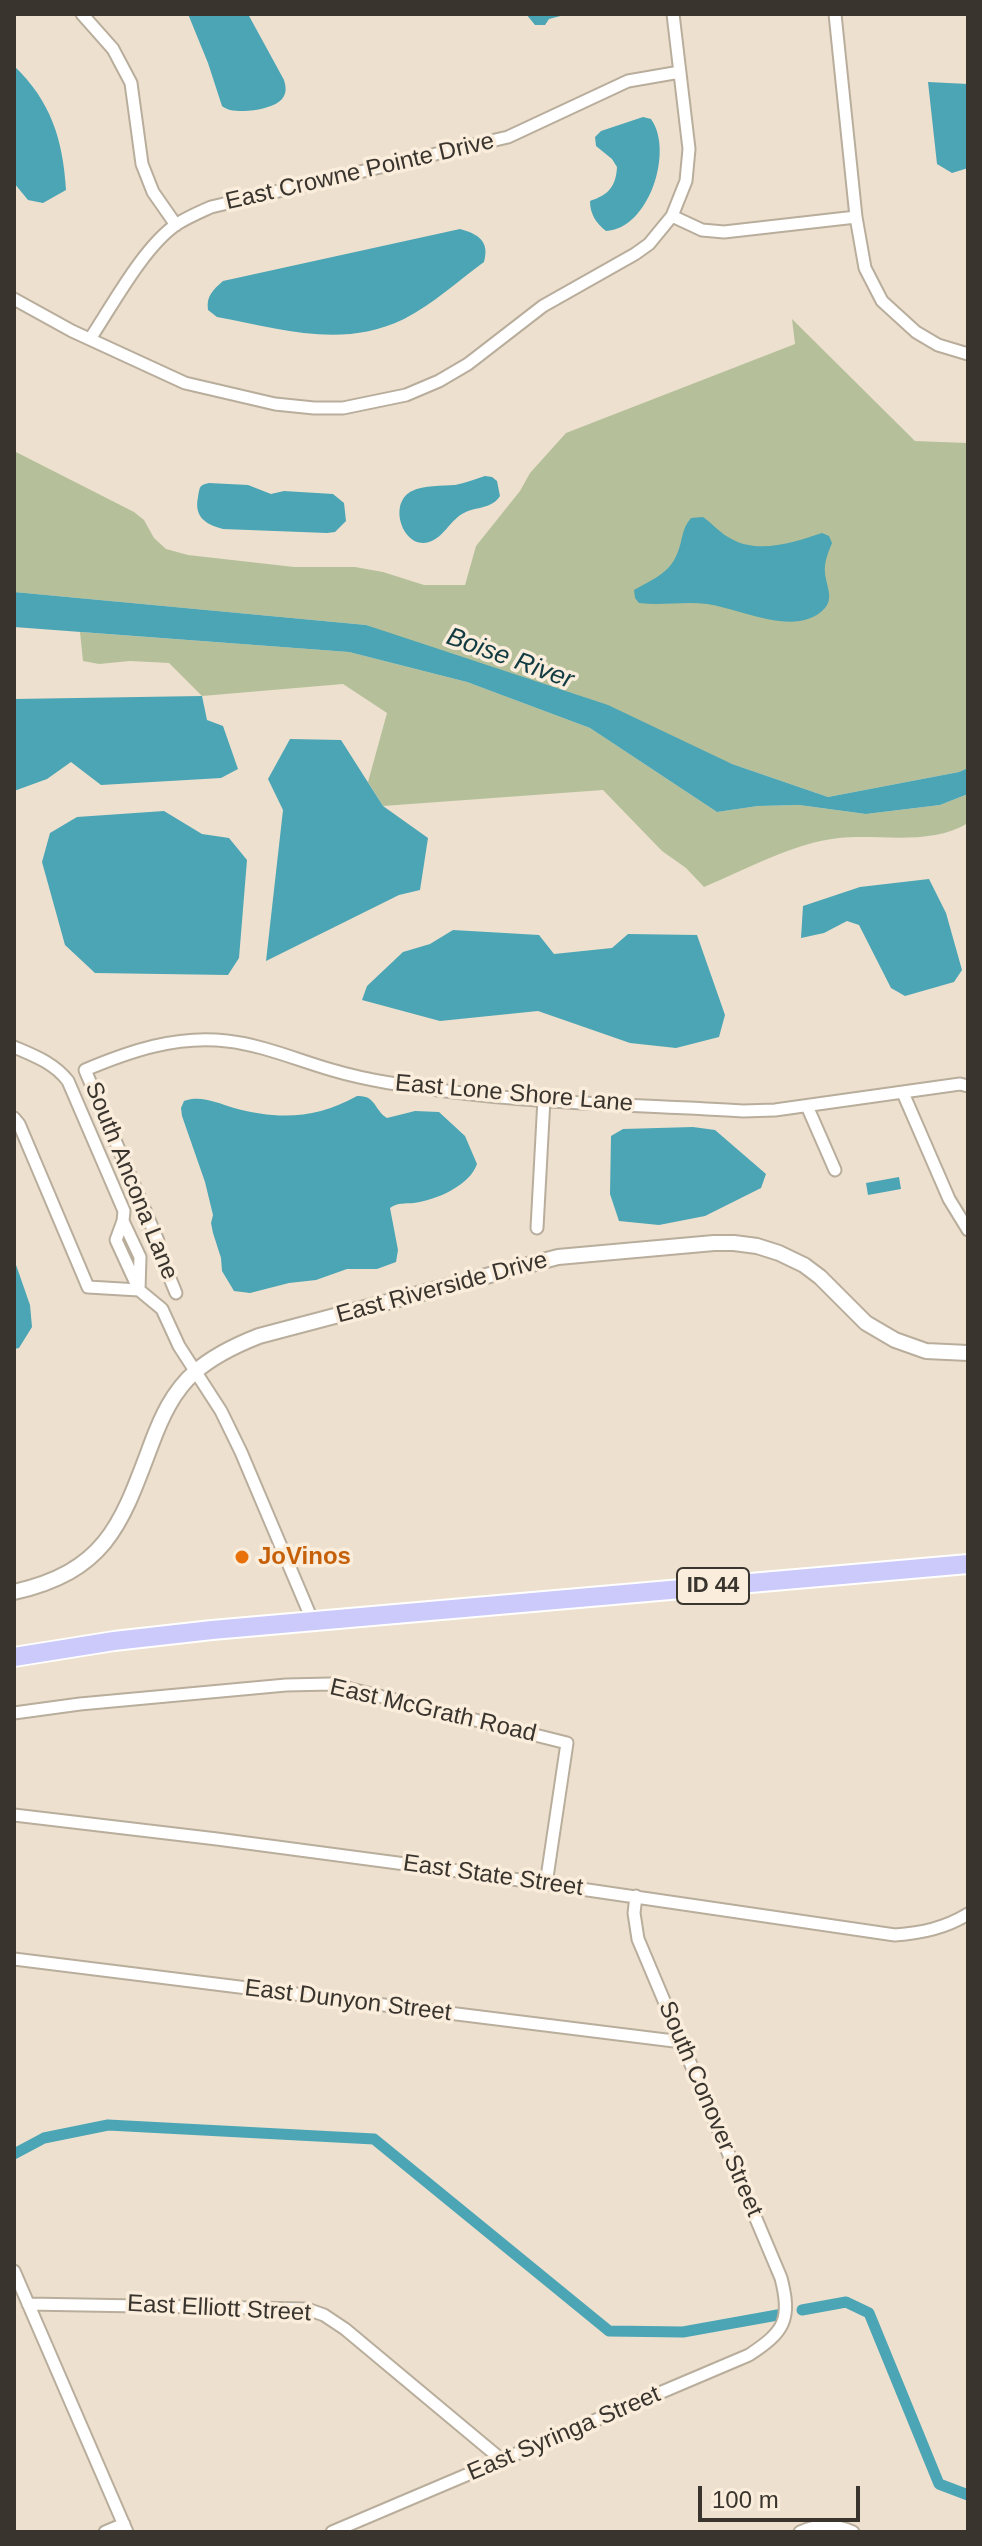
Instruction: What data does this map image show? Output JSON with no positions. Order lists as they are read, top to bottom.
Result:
{
  "streets": {
    "highway": ["ID 44"],
    "street": [
      "East Crowne Pointe Drive",
      "East Lone Shore Lane",
      "South Ancona Lane",
      "East Riverside Drive",
      "East McGrath Road",
      "East State Street",
      "East Dunyon Street",
      "South Conover Street",
      "East Elliott Street",
      "East Syringa Street"
    ]
  },
  "crossings": [
    ["East Lone Shore Lane", "South Ancona Lane"],
    ["East McGrath Road", "East State Street"],
    ["East State Street", "South Conover Street"],
    ["East Dunyon Street", "South Conover Street"],
    ["South Conover Street", "East Syringa Street"],
    ["East Elliott Street", "East Syringa Street"]
  ],
  "water": ["Boise River"],
  "places": ["JoVinos"],
  "scale_bar": "100 m"
}
